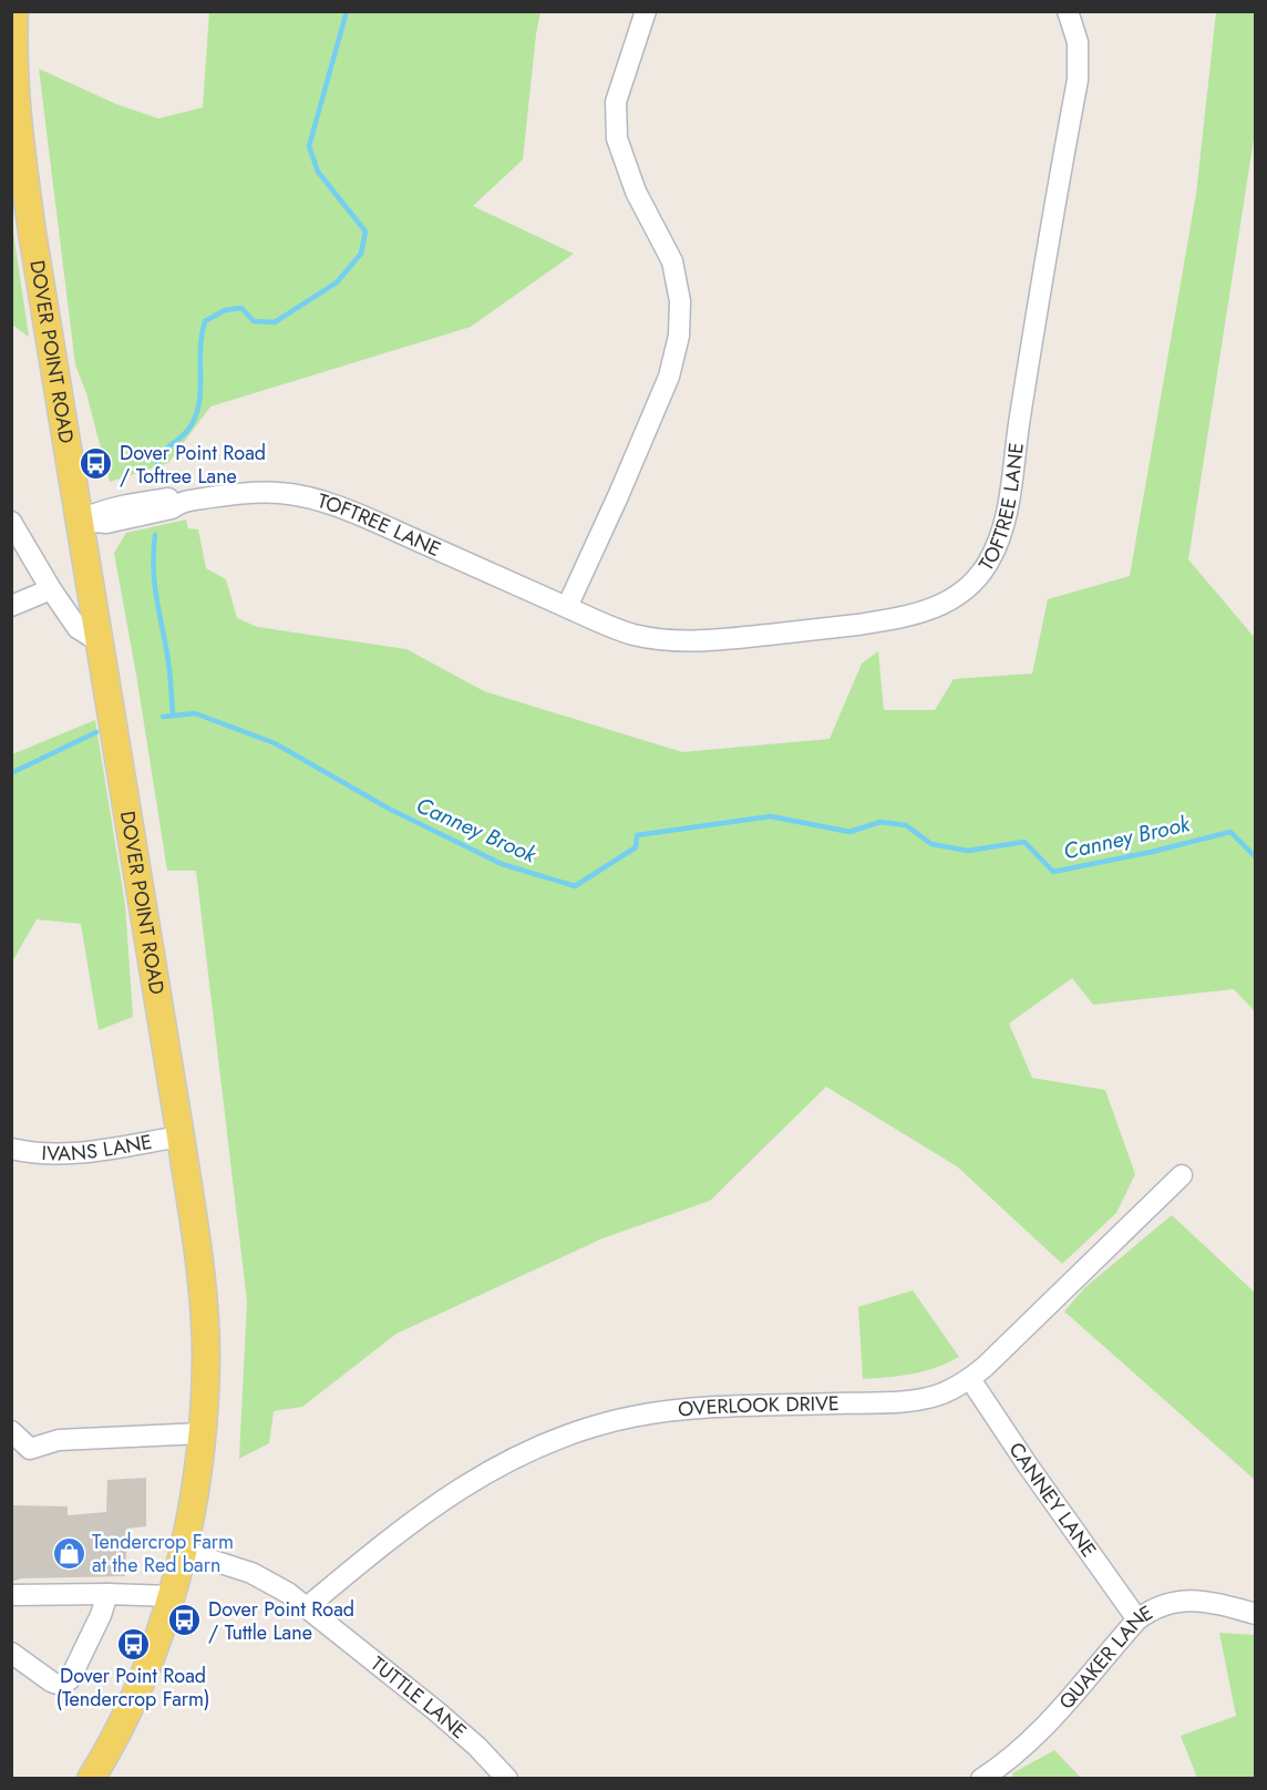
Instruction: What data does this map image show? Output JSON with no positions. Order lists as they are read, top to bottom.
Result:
{
  "streets": {
    "main road": ["DOVER POINT ROAD"],
    "street": [
      "TOFTREE LANE",
      "IVANS LANE",
      "OVERLOOK DRIVE",
      "CANNEY LANE",
      "QUAKER LANE",
      "TUTTLE LANE"
    ]
  },
  "crossings": [
    ["DOVER POINT ROAD", "TOFTREE LANE"],
    ["DOVER POINT ROAD", "IVANS LANE"],
    ["DOVER POINT ROAD", "TUTTLE LANE"],
    ["OVERLOOK DRIVE", "CANNEY LANE"],
    ["OVERLOOK DRIVE", "TUTTLE LANE"],
    ["CANNEY LANE", "QUAKER LANE"]
  ],
  "water": ["Canney Brook"],
  "places": {
    "bus stop": ["Dover Point Road / Toftree Lane", "Dover Point Road / Tuttle Lane", "Dover Point Road (Tendercrop Farm)"],
    "shop": ["Tendercrop Farm at the Red barn"]
  }
}
